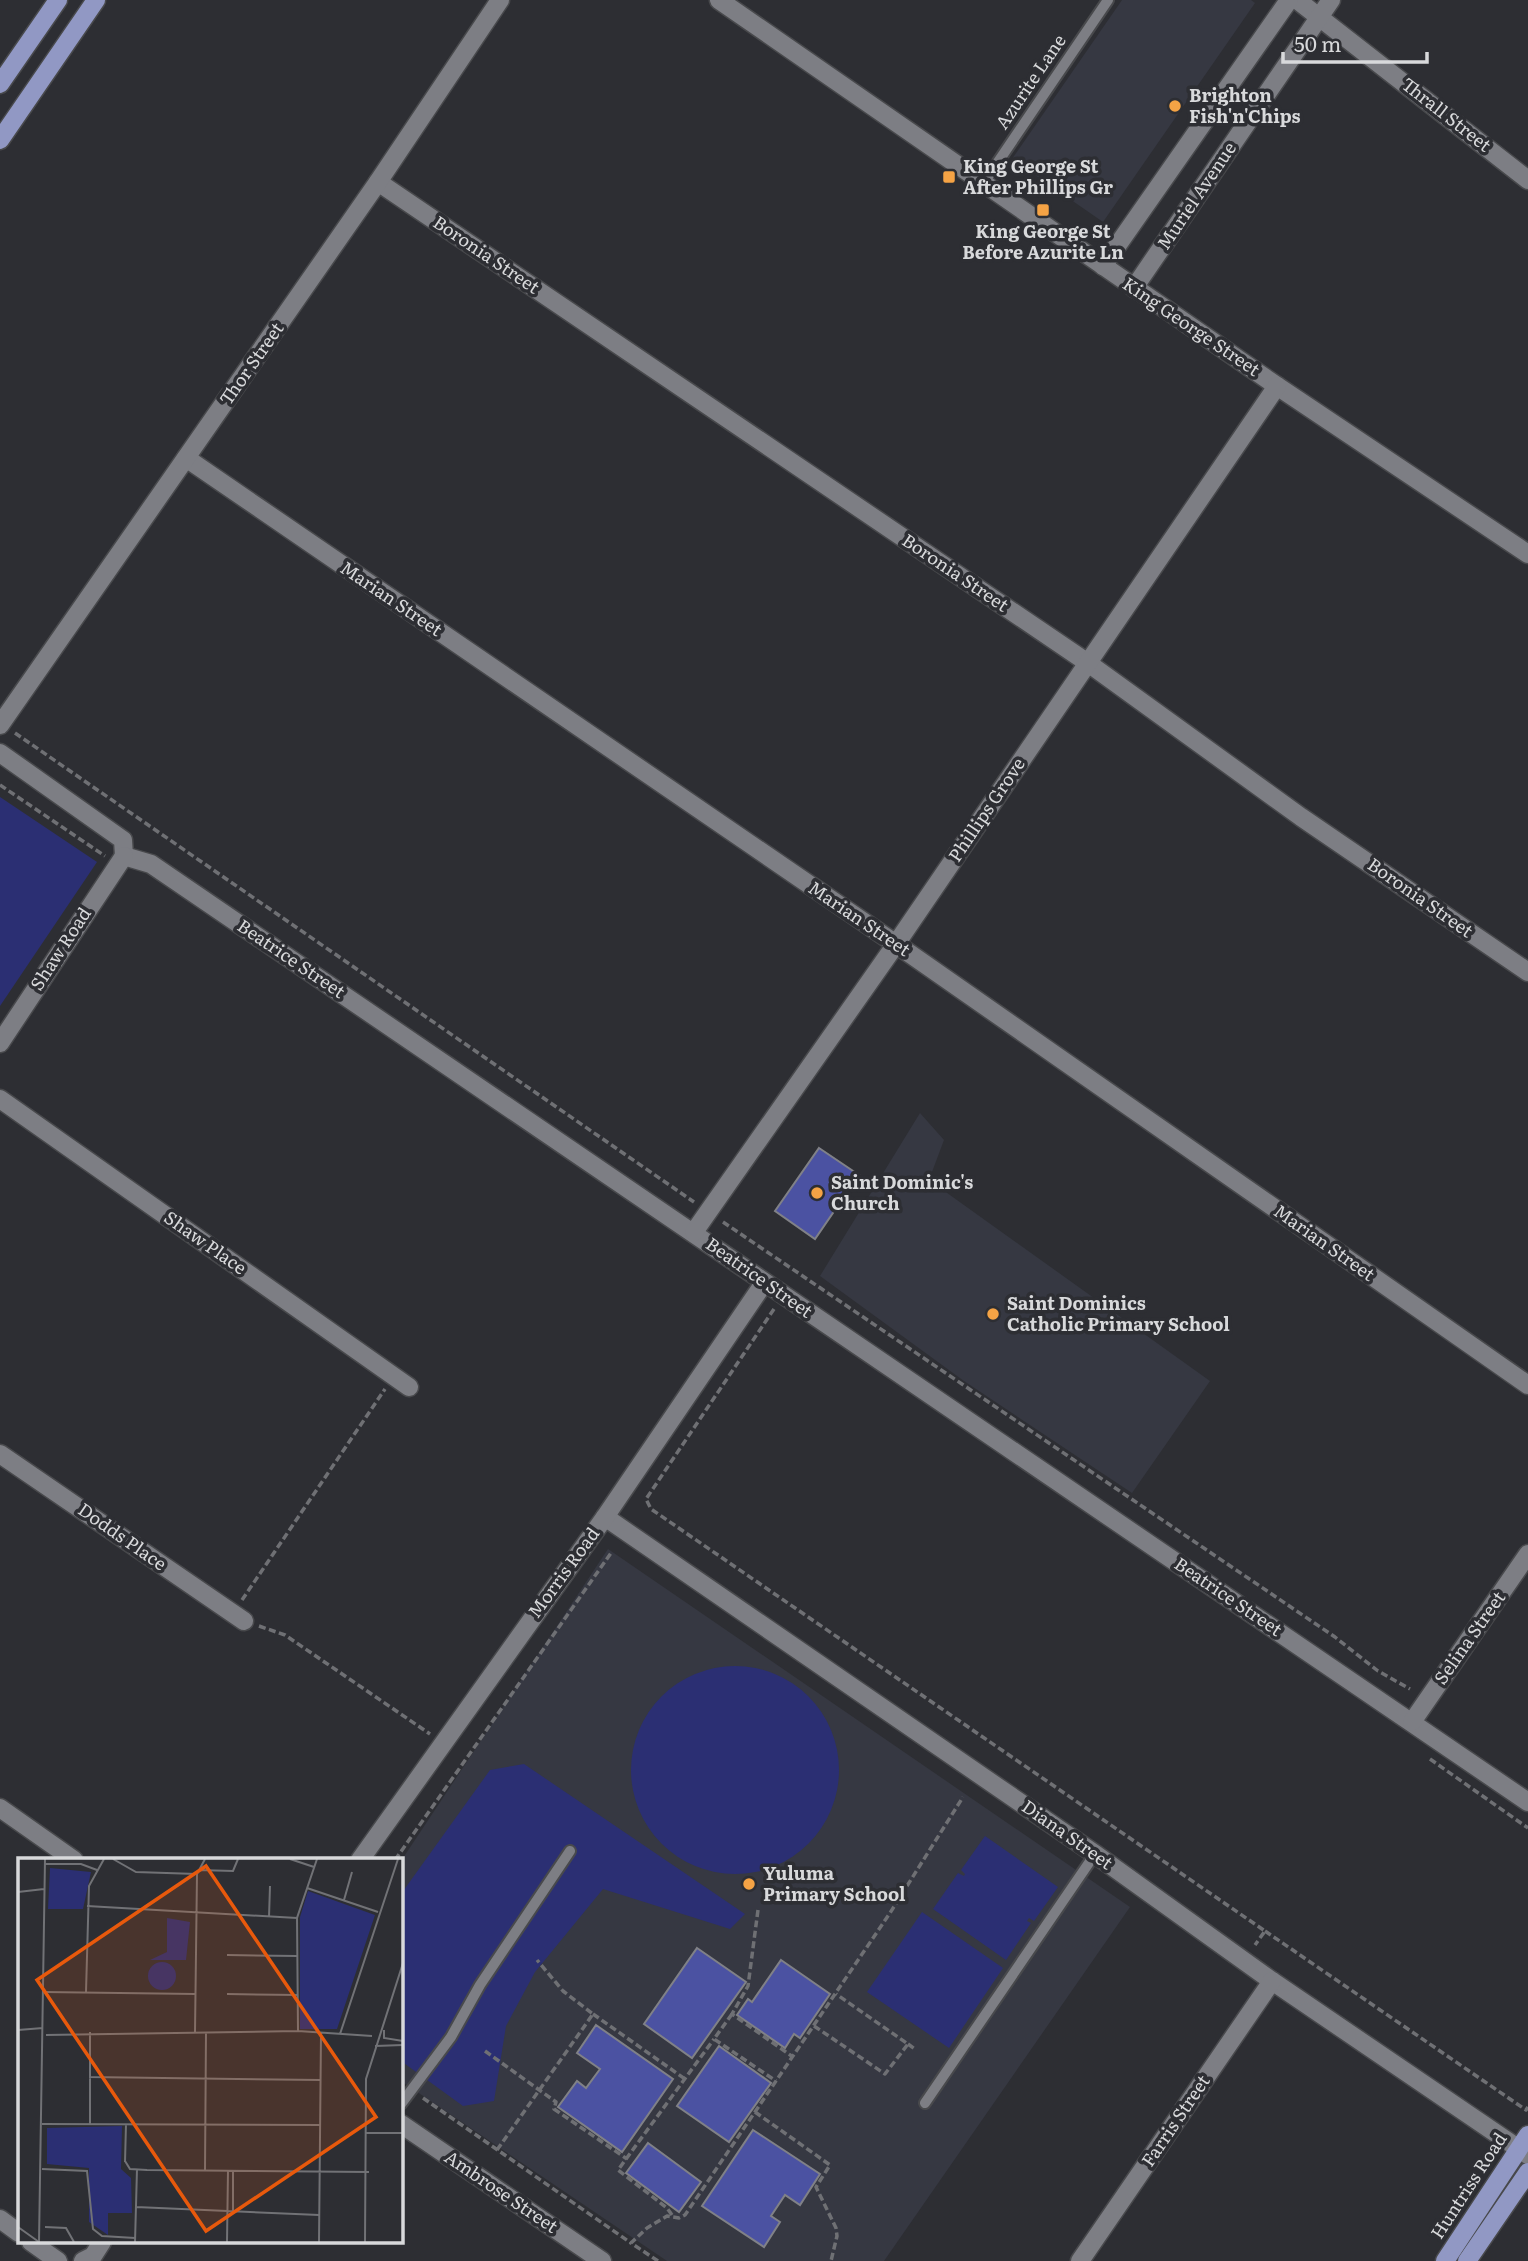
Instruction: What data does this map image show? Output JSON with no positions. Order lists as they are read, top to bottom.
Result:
{
  "streets": {
    "main road": ["Huntriss Road"],
    "street": [
      "Thrall Street",
      "Muriel Avenue",
      "Boronia Street",
      "King George Street",
      "Thor Street",
      "Marian Street",
      "Phillips Grove",
      "Shaw Road",
      "Beatrice Street",
      "Shaw Place",
      "Dodds Place",
      "Morris Road",
      "Selina Street",
      "Diana Street",
      "Farris Street",
      "Ambrose Street"
    ],
    "lane": ["Azurite Lane"]
  },
  "crossings": [
    ["Azurite Lane", "King George Street"],
    ["Thrall Street", "Muriel Avenue"],
    ["Muriel Avenue", "King George Street"],
    ["Boronia Street", "Thor Street"],
    ["Boronia Street", "Phillips Grove"],
    ["King George Street", "Phillips Grove"],
    ["Thor Street", "Marian Street"],
    ["Marian Street", "Phillips Grove"],
    ["Phillips Grove", "Beatrice Street"],
    ["Shaw Road", "Beatrice Street"],
    ["Beatrice Street", "Morris Road"],
    ["Beatrice Street", "Selina Street"],
    ["Morris Road", "Diana Street"],
    ["Diana Street", "Farris Street"],
    ["Diana Street", "Huntriss Road"]
  ],
  "places": {
    "other": [
      "Brighton Fish'n'Chips",
      "Saint Dominic's Church",
      "Saint Dominics Catholic Primary School",
      "Yuluma Primary School"
    ],
    "transit": ["King George St After Phillips Gr", "King George St Before Azurite Ln"]
  },
  "scale_bar": "50 m"
}
